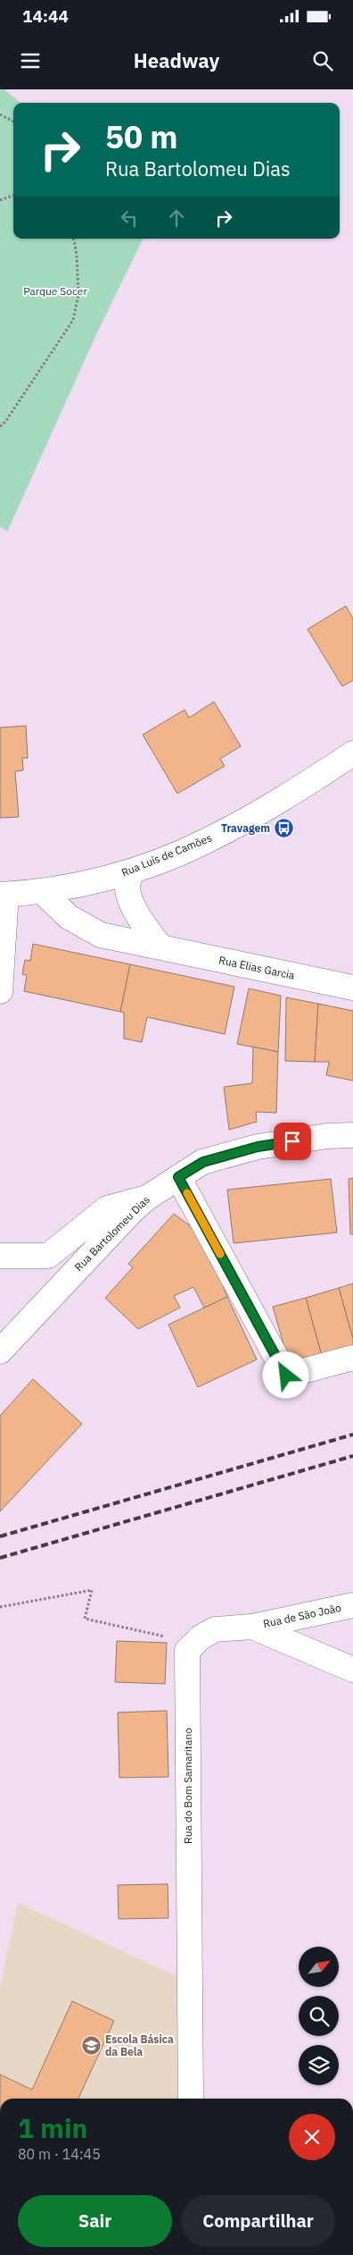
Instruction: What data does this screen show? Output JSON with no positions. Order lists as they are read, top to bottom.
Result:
{
  "streets": {
    "street": [
      "Rua Luís de Camões",
      "Rua Elias Garcia",
      "Rua Bartolomeu Dias",
      "Rua de São João",
      "Rua do Bom Samaritano"
    ]
  },
  "crossings": [
    ["Rua Luís de Camões", "Rua Elias Garcia"]
  ],
  "parks": ["Parque Socer"],
  "places": {
    "bus stop": ["Travagem"],
    "school or university": ["Escola Básica da Bela"]
  },
  "north": "top right",
  "page": {
    "status": "14:44",
    "header": "Headway",
    "turn": ["50 m", "Rua Bartolomeu Dias"],
    "heading": ["1 min", "80 m · 14:45"],
    "buttons": ["Sair", "Compartilhar"]
  }
}
